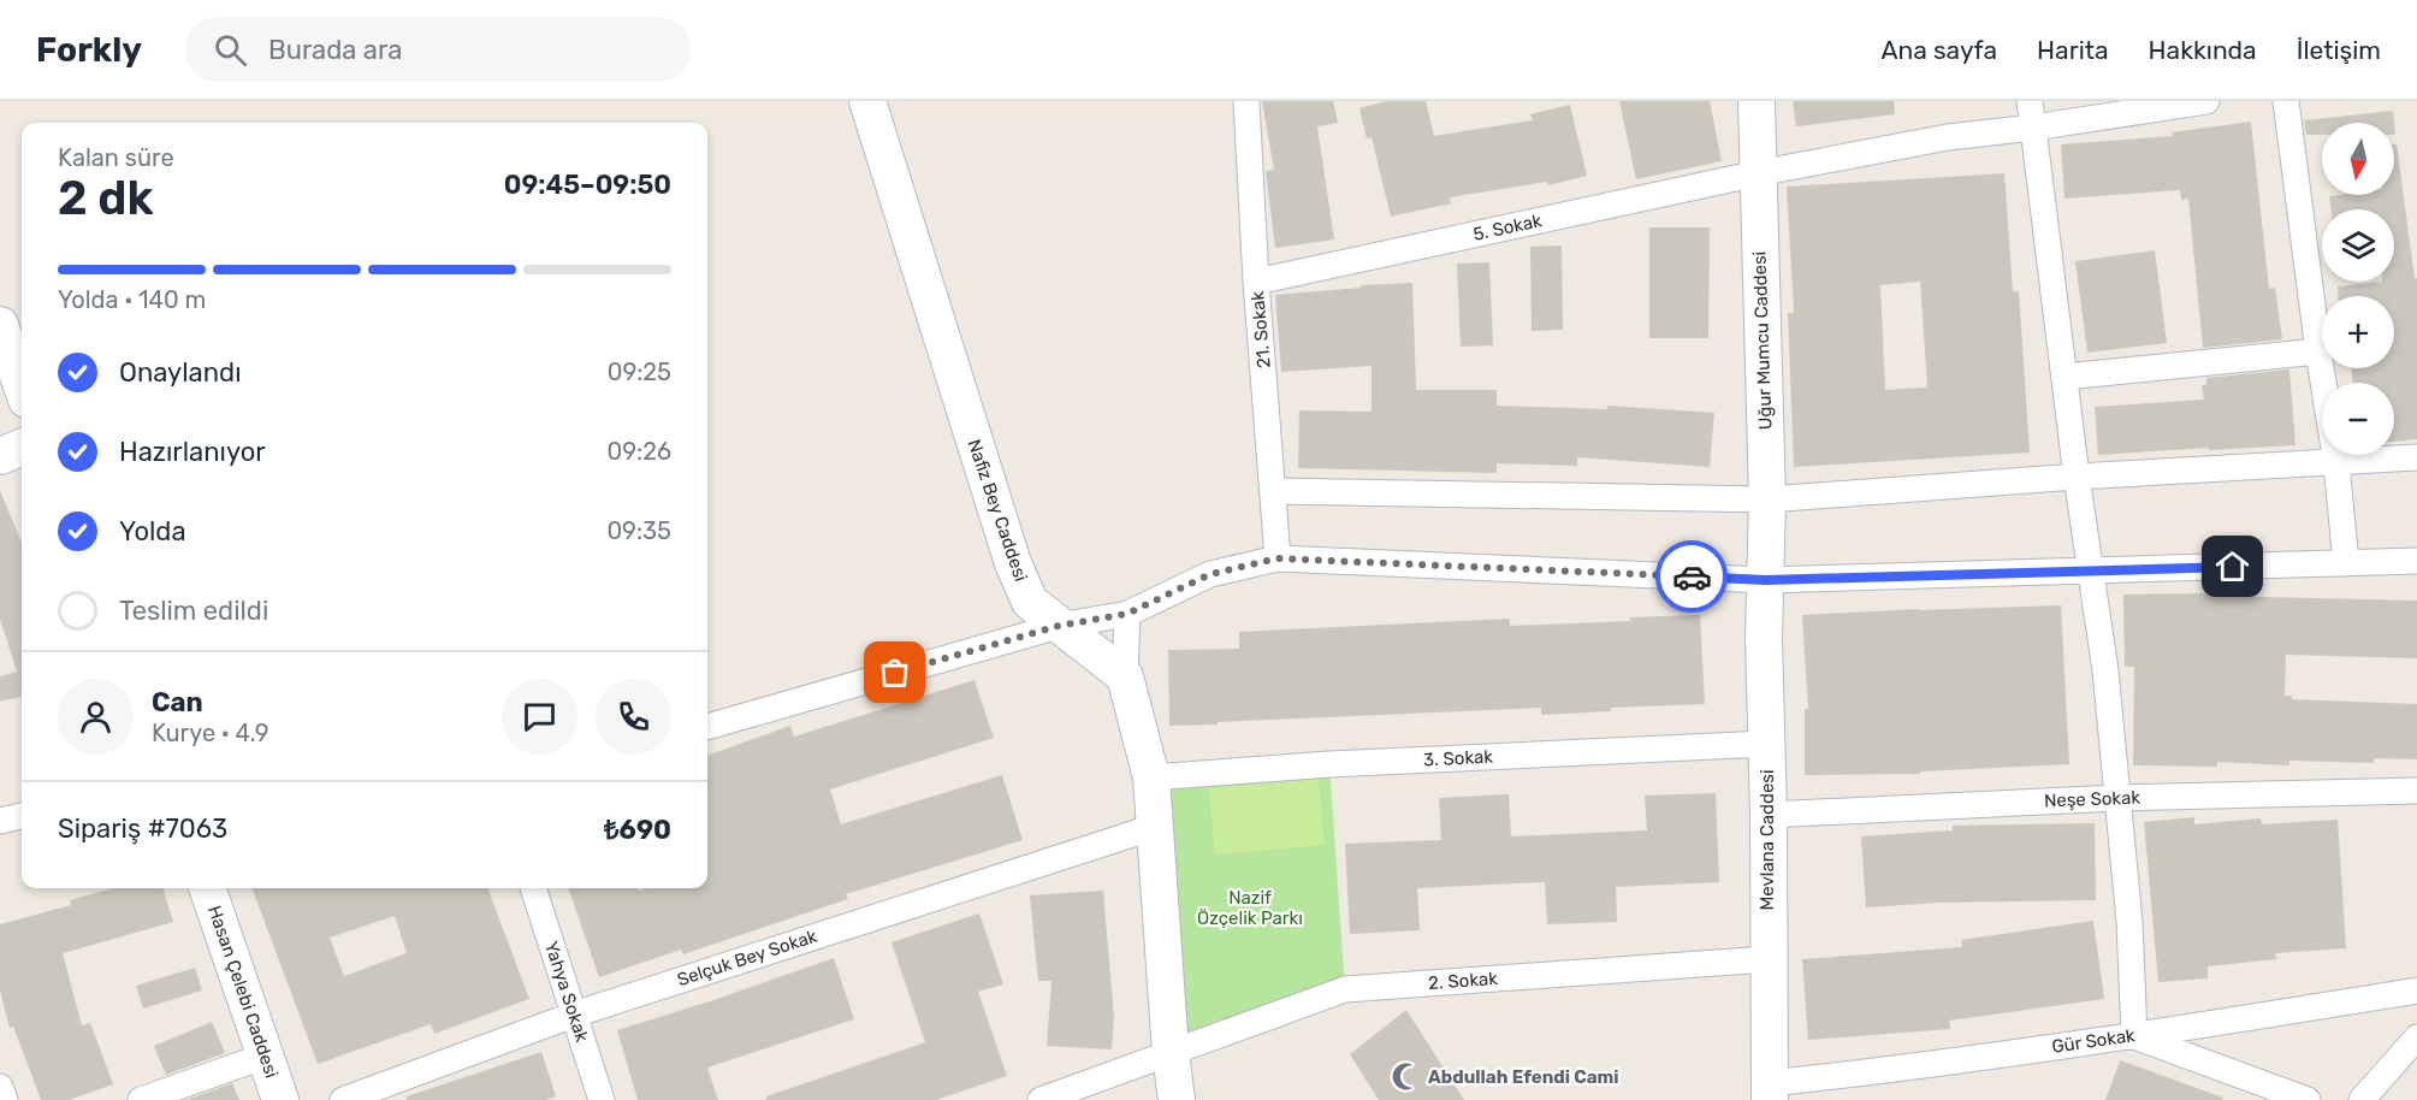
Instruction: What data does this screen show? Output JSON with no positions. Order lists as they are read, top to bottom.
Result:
{
  "streets": {
    "street": [
      "5. Sokak",
      "21. Sokak",
      "Uğur Mumcu Caddesi",
      "Nafiz Bey Caddesi",
      "3. Sokak",
      "Neşe Sokak",
      "Mevlana Caddesi",
      "Selçuk Bey Sokak",
      "2. Sokak",
      "Hasan Çelebi Caddesi",
      "Yahya Sokak",
      "Gür Sokak"
    ]
  },
  "crossings": [
    ["5. Sokak", "21. Sokak"],
    ["5. Sokak", "Uğur Mumcu Caddesi"],
    ["Uğur Mumcu Caddesi", "Mevlana Caddesi"],
    ["3. Sokak", "Mevlana Caddesi"],
    ["Neşe Sokak", "Mevlana Caddesi"],
    ["Mevlana Caddesi", "2. Sokak"],
    ["Mevlana Caddesi", "Gür Sokak"],
    ["Selçuk Bey Sokak", "Yahya Sokak"]
  ],
  "parks": ["Nazif Özçelik Parkı"],
  "places": {
    "mosque": ["Abdullah Efendi Cami"]
  },
  "north": "bottom",
  "page": {
    "header": "Forkly",
    "search": "Burada ara",
    "nav": [
      "Ana sayfa",
      "Harita",
      "Hakkında",
      "İletişim"
    ],
    "map_buttons": ["+", "−"],
    "heading": ["2 dk", "Kalan süre", "09:45–09:50"],
    "panel": [
      "Can",
      "Kurye · 4.9",
      "Sipariş #7063",
      "₺690"
    ],
    "bar": "Yolda · 140 m",
    "list": [
      ["Onaylandı", "09:25"],
      ["Hazırlanıyor", "09:26"],
      ["Yolda", "09:35"],
      "Teslim edildi"
    ]
  }
}
